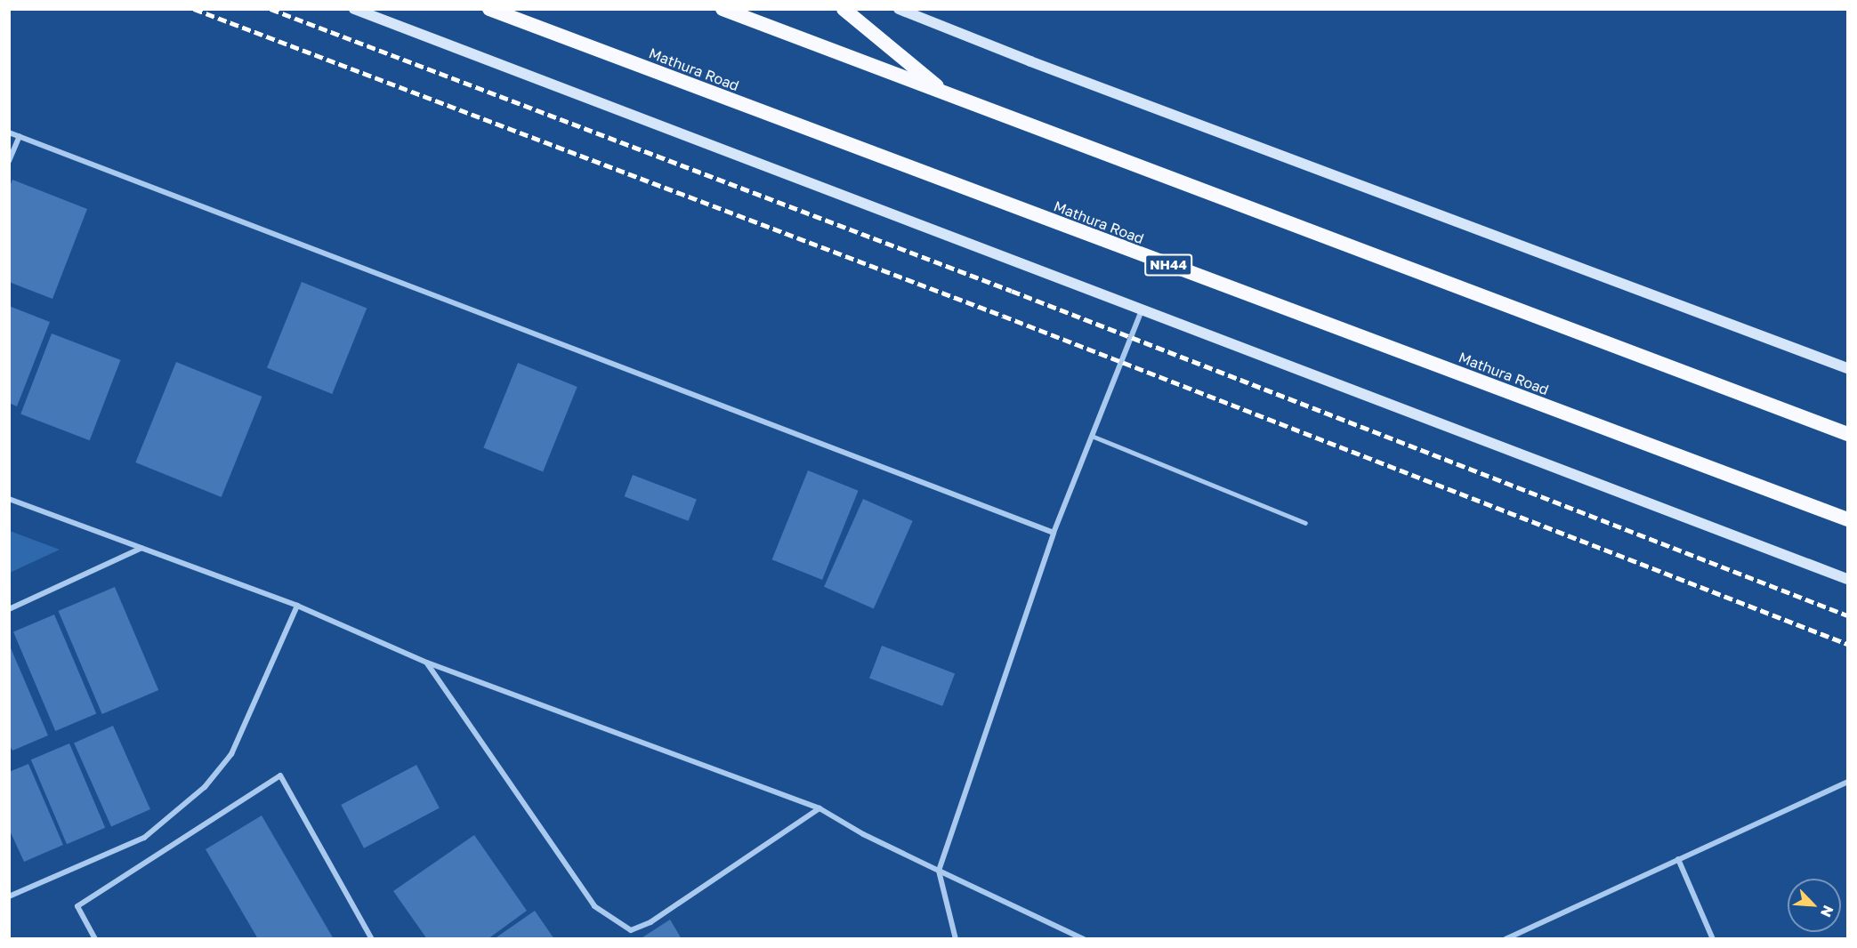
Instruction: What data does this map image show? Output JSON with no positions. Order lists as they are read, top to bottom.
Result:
{
  "streets": {
    "highway": ["Mathura Road", "NH44"]
  },
  "north": "bottom right"
}
